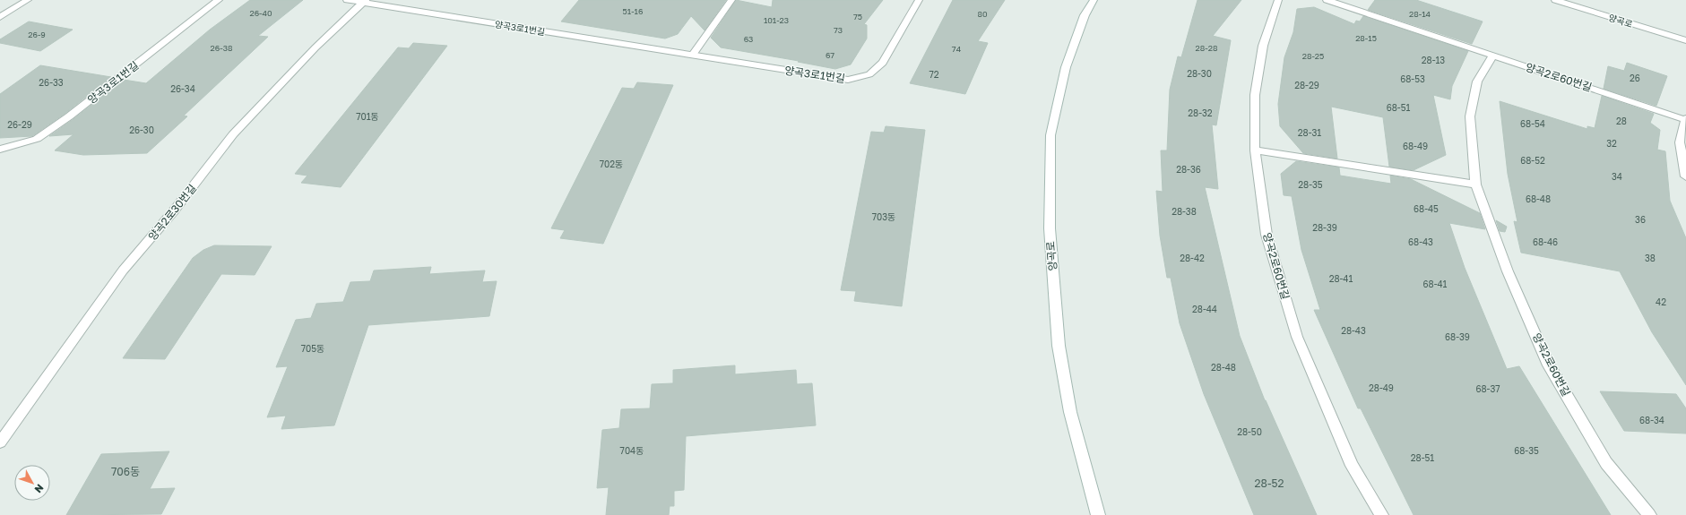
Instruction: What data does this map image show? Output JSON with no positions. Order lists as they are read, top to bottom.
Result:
{
  "streets": {
    "street": [
      "양곡로",
      "양곡3로1번길",
      "양곡2로60번길",
      "양곡2로30번길"
    ]
  },
  "crossings": [
    ["양곡3로1번길", "양곡2로30번길"]
  ],
  "house_numbers": [
    "51-16",
    "26-40",
    "80",
    "28-14",
    "75",
    "101-23",
    "73",
    "26-9",
    "28-15",
    "63",
    "26-38",
    "28-28",
    "74",
    "67",
    "28-25",
    "28-13",
    "28-30",
    "72",
    "26",
    "68-53",
    "26-33",
    "28-29",
    "26-34",
    "68-51",
    "28-32",
    "701동",
    "28",
    "68-54",
    "26-29",
    "26-30",
    "28-31",
    "32",
    "68-49",
    "68-52",
    "702동",
    "28-36",
    "34",
    "28-35",
    "68-48",
    "68-45",
    "28-38",
    "703동",
    "36",
    "28-39",
    "68-43",
    "68-46",
    "28-42",
    "38",
    "28-41",
    "68-41",
    "42",
    "28-44",
    "28-43",
    "68-39",
    "705동",
    "28-48",
    "28-49",
    "68-37",
    "68-34",
    "28-50",
    "704동",
    "68-35",
    "28-51",
    "706동",
    "28-52"
  ],
  "north": "bottom right"
}
